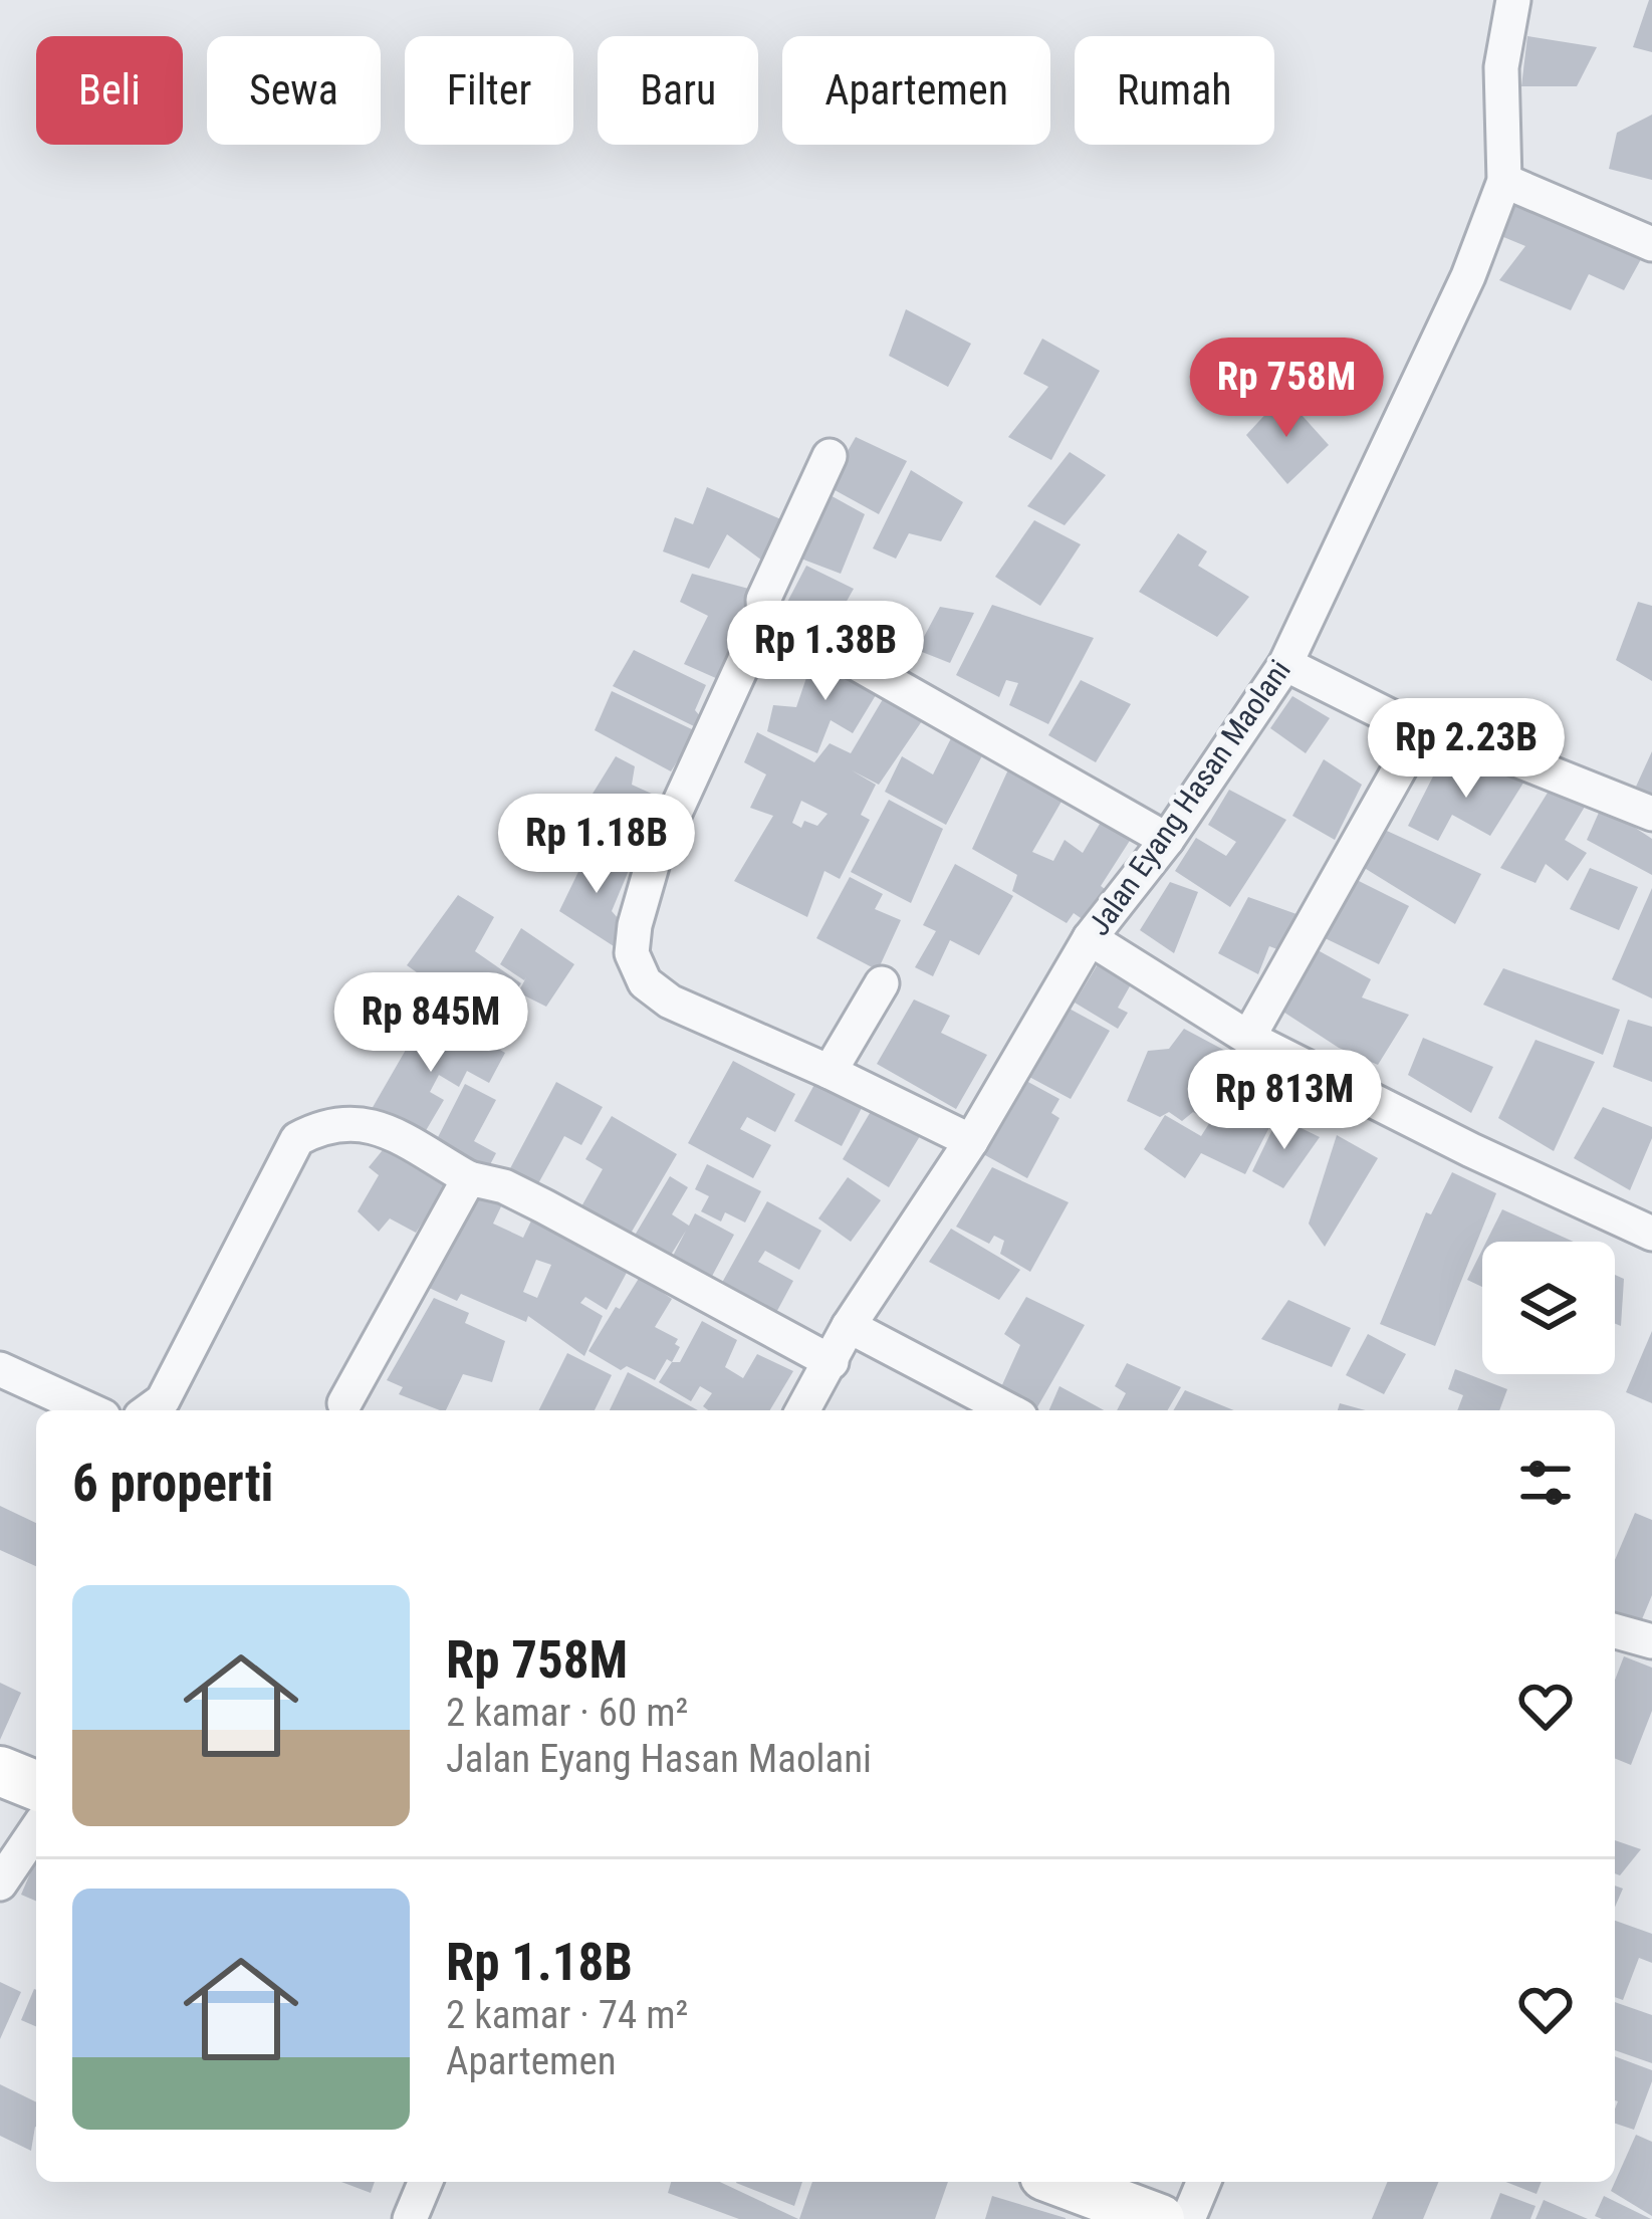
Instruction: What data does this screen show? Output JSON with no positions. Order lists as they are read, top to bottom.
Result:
{
  "streets": {
    "street": ["Jalan Eyang Hasan Maolani"]
  },
  "page": {
    "chip": [
      "Beli",
      "Sewa",
      "Filter",
      "Baru",
      "Apartemen",
      "Rumah"
    ],
    "price": [
      "Rp 758M",
      "Rp 1.38B",
      "Rp 2.23B",
      "Rp 1.18B",
      "Rp 845M",
      "Rp 813M"
    ],
    "heading": "6 properti",
    "list": [
      {
        "name": "Rp 758M",
        "note": "2 kamar · 60 m² · Jalan Eyang Hasan Maolani"
      },
      {
        "name": "Rp 1.18B",
        "note": "2 kamar · 74 m² · Apartemen"
      }
    ]
  }
}
